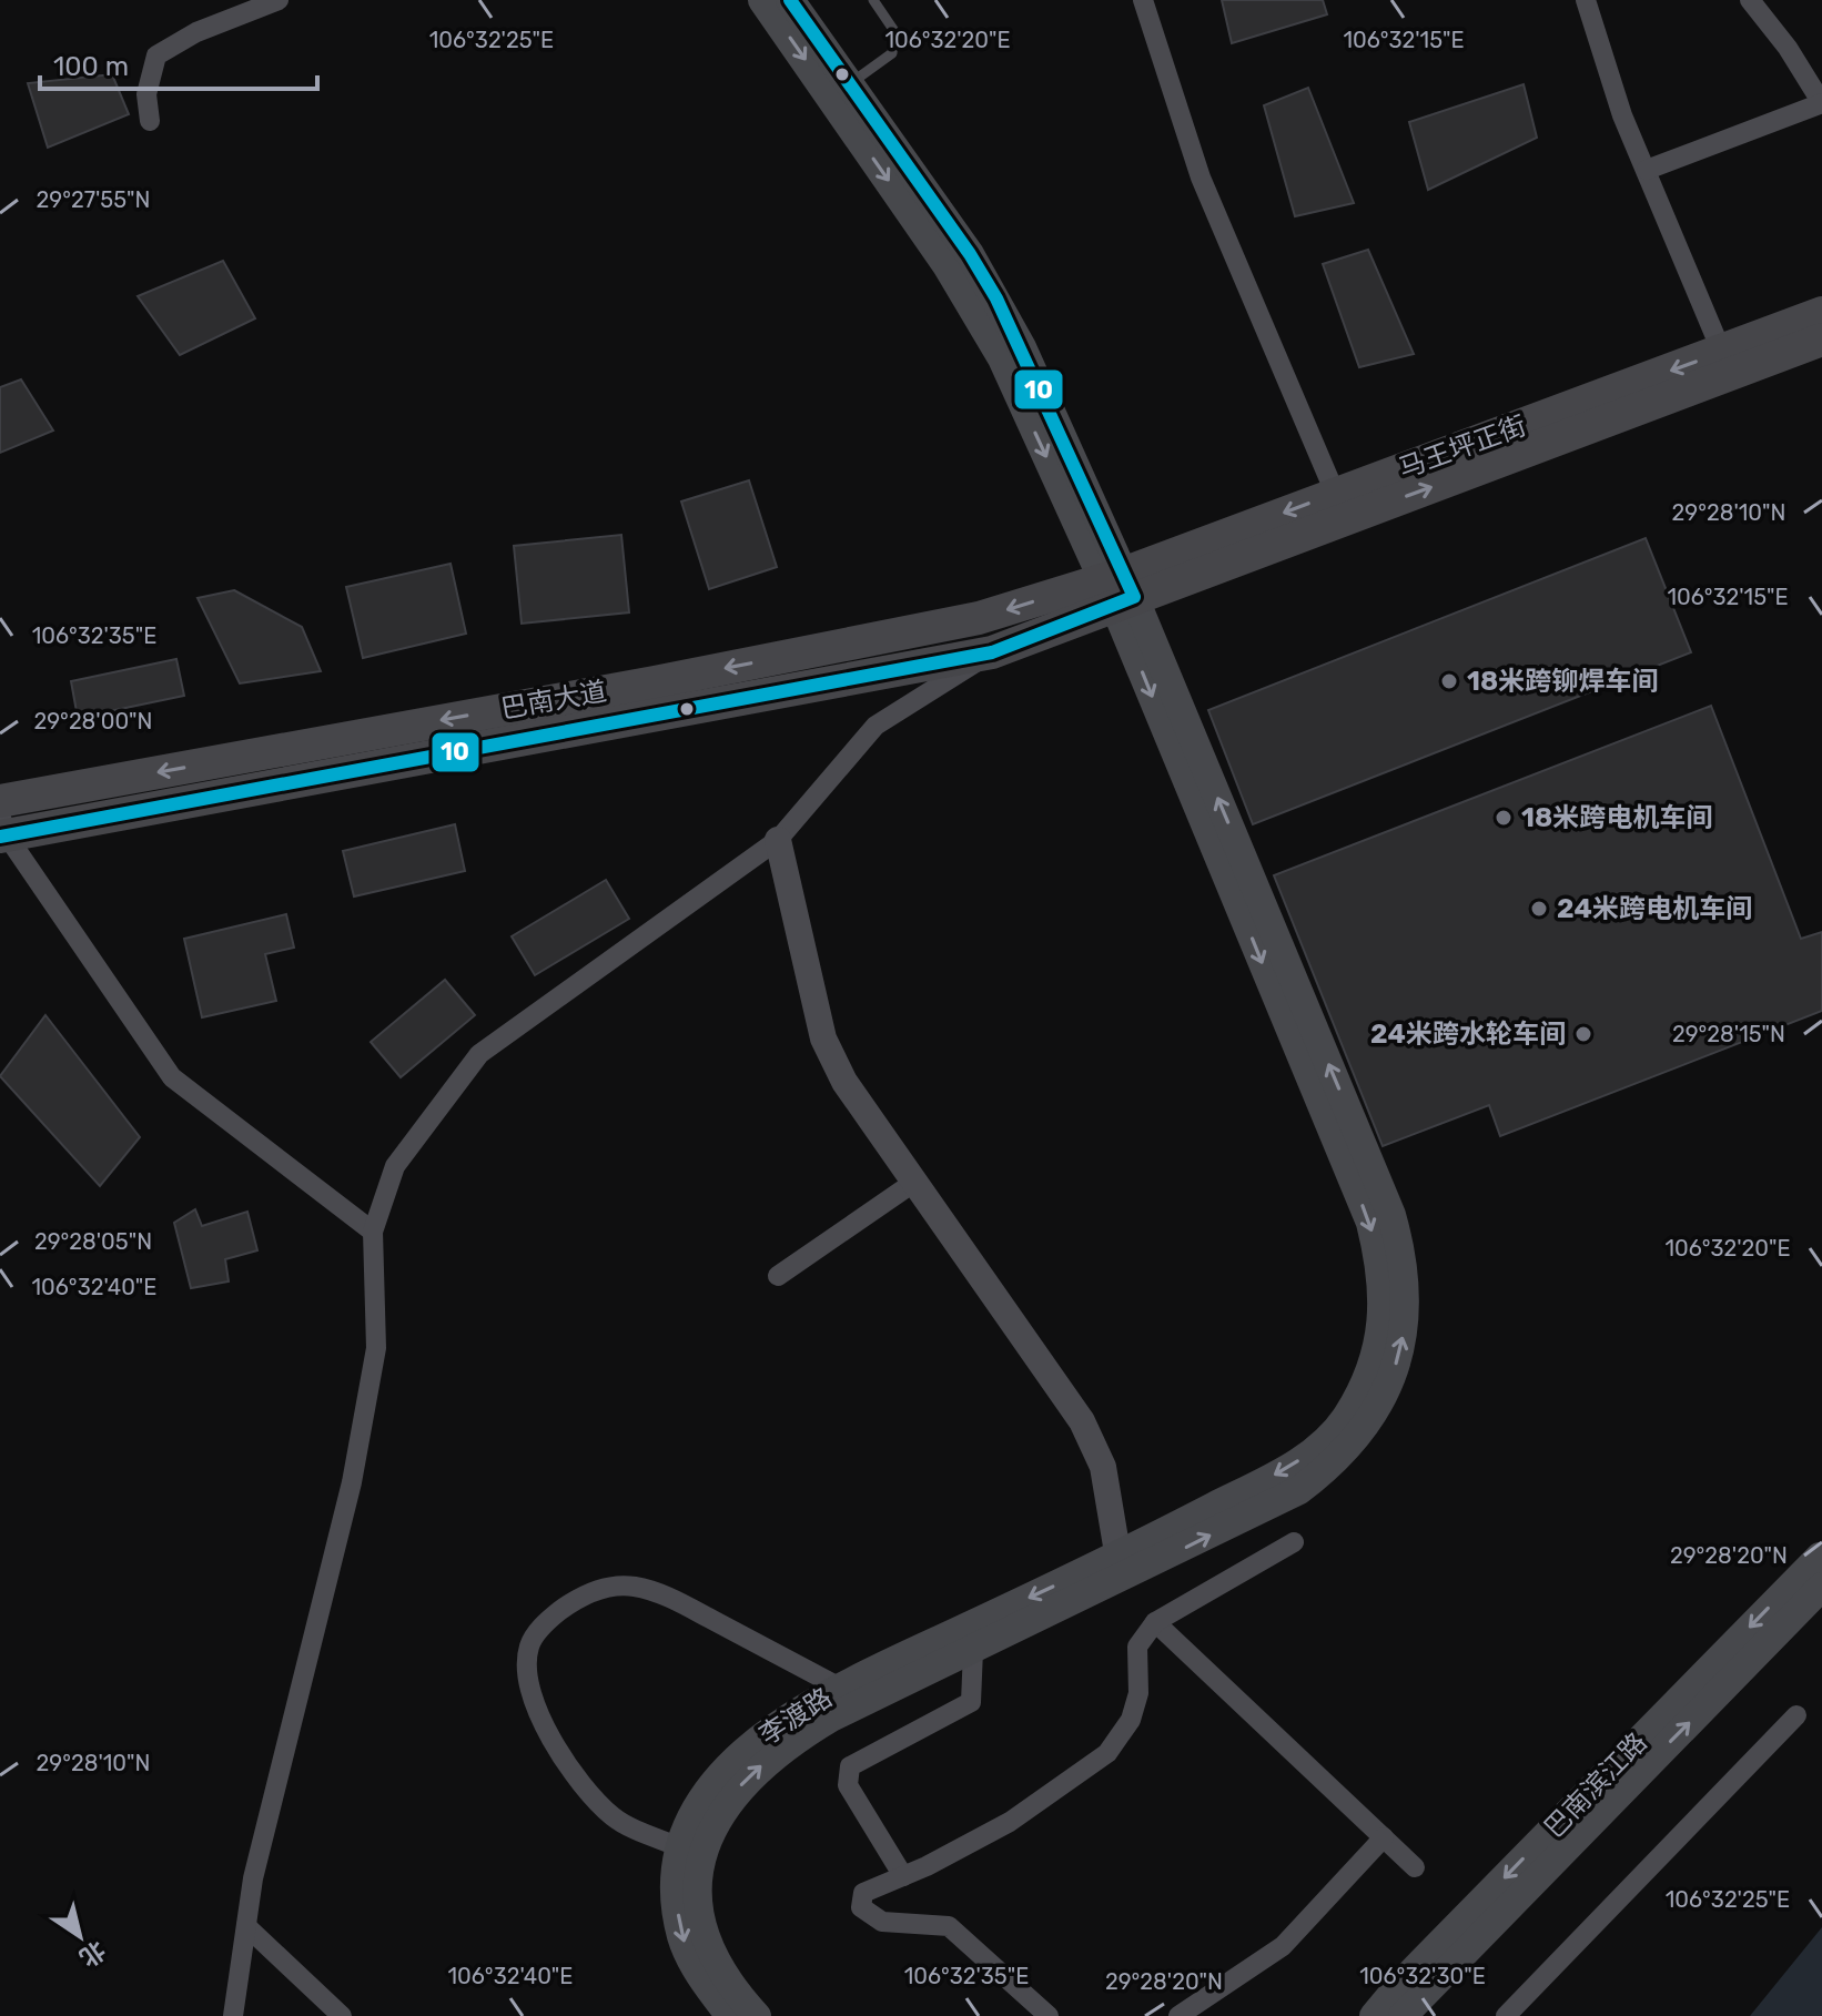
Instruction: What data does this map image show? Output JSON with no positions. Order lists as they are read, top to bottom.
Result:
{
  "streets": {
    "main road": [
      "马王坪正街",
      "巴南大道",
      "李渡路",
      "巴南滨江路"
    ]
  },
  "crossings": [
    ["马王坪正街", "巴南大道"]
  ],
  "places": [
    "18米跨铆焊车间",
    "18米跨电机车间",
    "24米跨电机车间",
    "24米跨水轮车间"
  ],
  "lines": ["transit line 10"],
  "scale_bar": "100 m",
  "north": "bottom right",
  "coordinates": [
    "106°32'25\"E",
    "106°32'20\"E",
    "106°32'15\"E",
    "29°27'55\"N",
    "29°28'10\"N",
    "106°32'35\"E",
    "29°28'00\"N",
    "29°28'15\"N",
    "29°28'05\"N",
    "106°32'40\"E",
    "29°28'20\"N",
    "106°32'30\"E"
  ]
}
